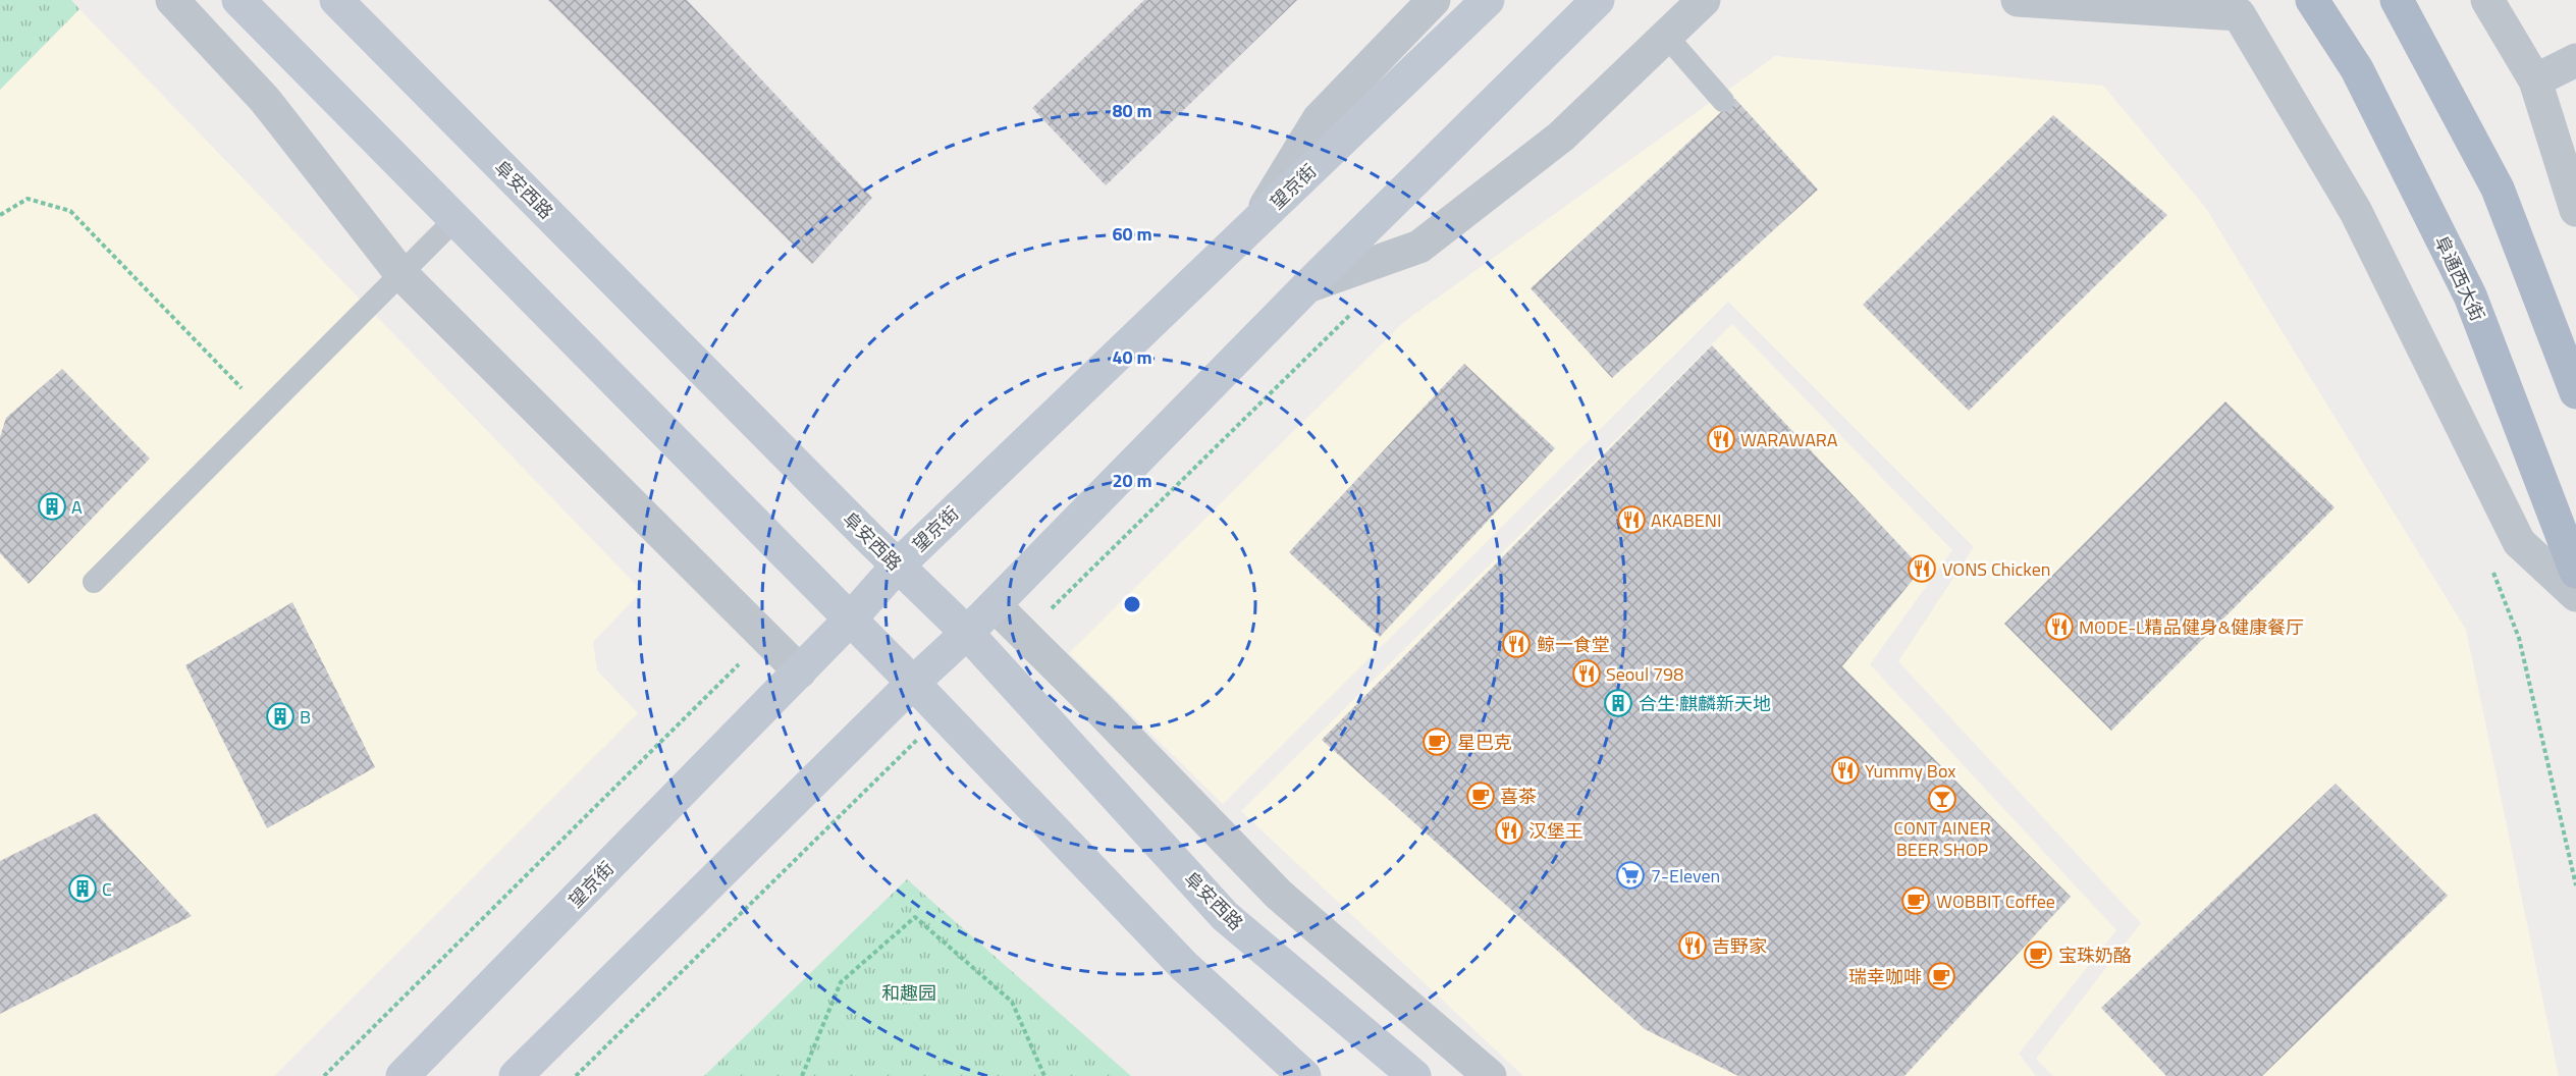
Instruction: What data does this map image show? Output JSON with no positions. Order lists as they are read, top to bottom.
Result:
{
  "streets": {
    "main road": ["望京街", "阜安西路", "阜通西大街"]
  },
  "crossings": [
    ["望京街", "阜安西路"]
  ],
  "parks": ["和趣园"],
  "places": {
    "restaurant": [
      "WARAWARA",
      "AKABENI",
      "VONS Chicken",
      "MODE-L精品健身&健康餐厅",
      "鲸一食堂",
      "Seoul 798",
      "Yummy Box",
      "汉堡王",
      "吉野家"
    ],
    "building": [
      "A",
      "合生·麒麟新天地",
      "B",
      "C"
    ],
    "cafe": [
      "星巴克",
      "喜茶",
      "WOBBIT Coffee",
      "宝珠奶酪",
      "瑞幸咖啡"
    ],
    "bar": ["CONT AINER BEER SHOP"],
    "supermarket": ["7-Eleven"]
  },
  "rings": [
    "80 m",
    "60 m",
    "40 m",
    "20 m"
  ]
}
